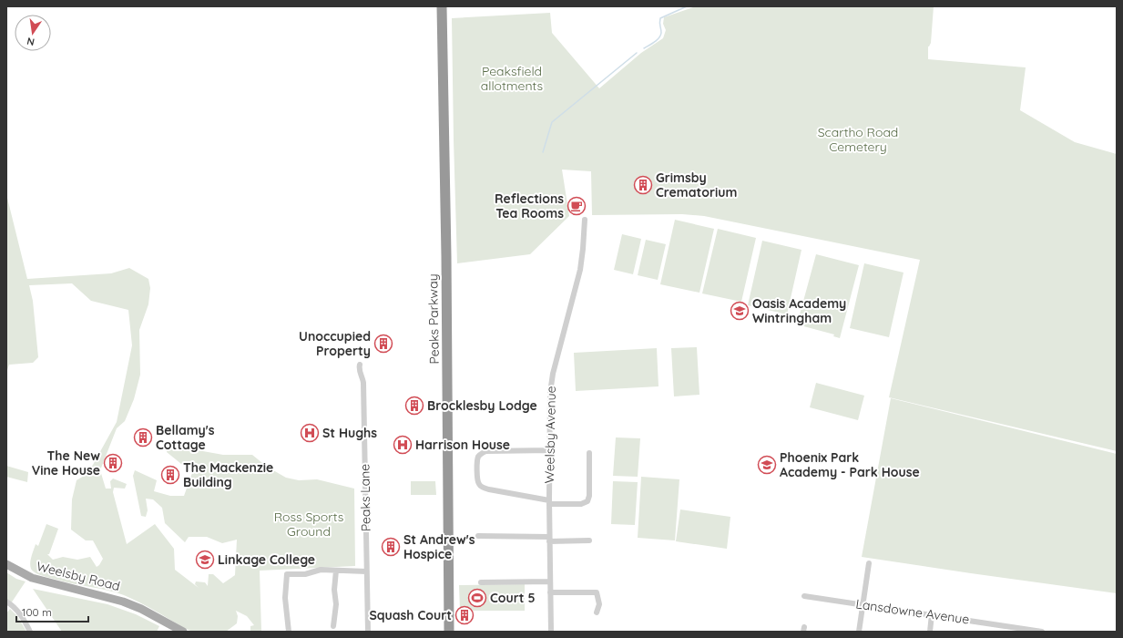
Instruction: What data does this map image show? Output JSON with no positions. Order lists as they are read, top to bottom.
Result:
{
  "streets": {
    "highway": ["Peaks Parkway"],
    "main road": ["Weelsby Road"],
    "street": ["Weelsby Avenue", "Peaks Lane", "Lansdowne Avenue"]
  },
  "parks": ["Peaksfield allotments", "Scartho Road Cemetery", "Ross Sports Ground"],
  "places": {
    "building": [
      "Grimsby Crematorium",
      "Unoccupied Property",
      "Brocklesby Lodge",
      "Bellamy's Cottage",
      "The New Vine House",
      "The Mackenzie Building",
      "St Andrew's Hospice",
      "Squash Court"
    ],
    "cafe": ["Reflections Tea Rooms"],
    "school or university": ["Oasis Academy Wintringham", "Phoenix Park Academy - Park House", "Linkage College"],
    "hospital": ["St Hughs", "Harrison House"],
    "sports": ["Court 5"]
  },
  "scale_bar": "100 m",
  "north": "bottom"
}
